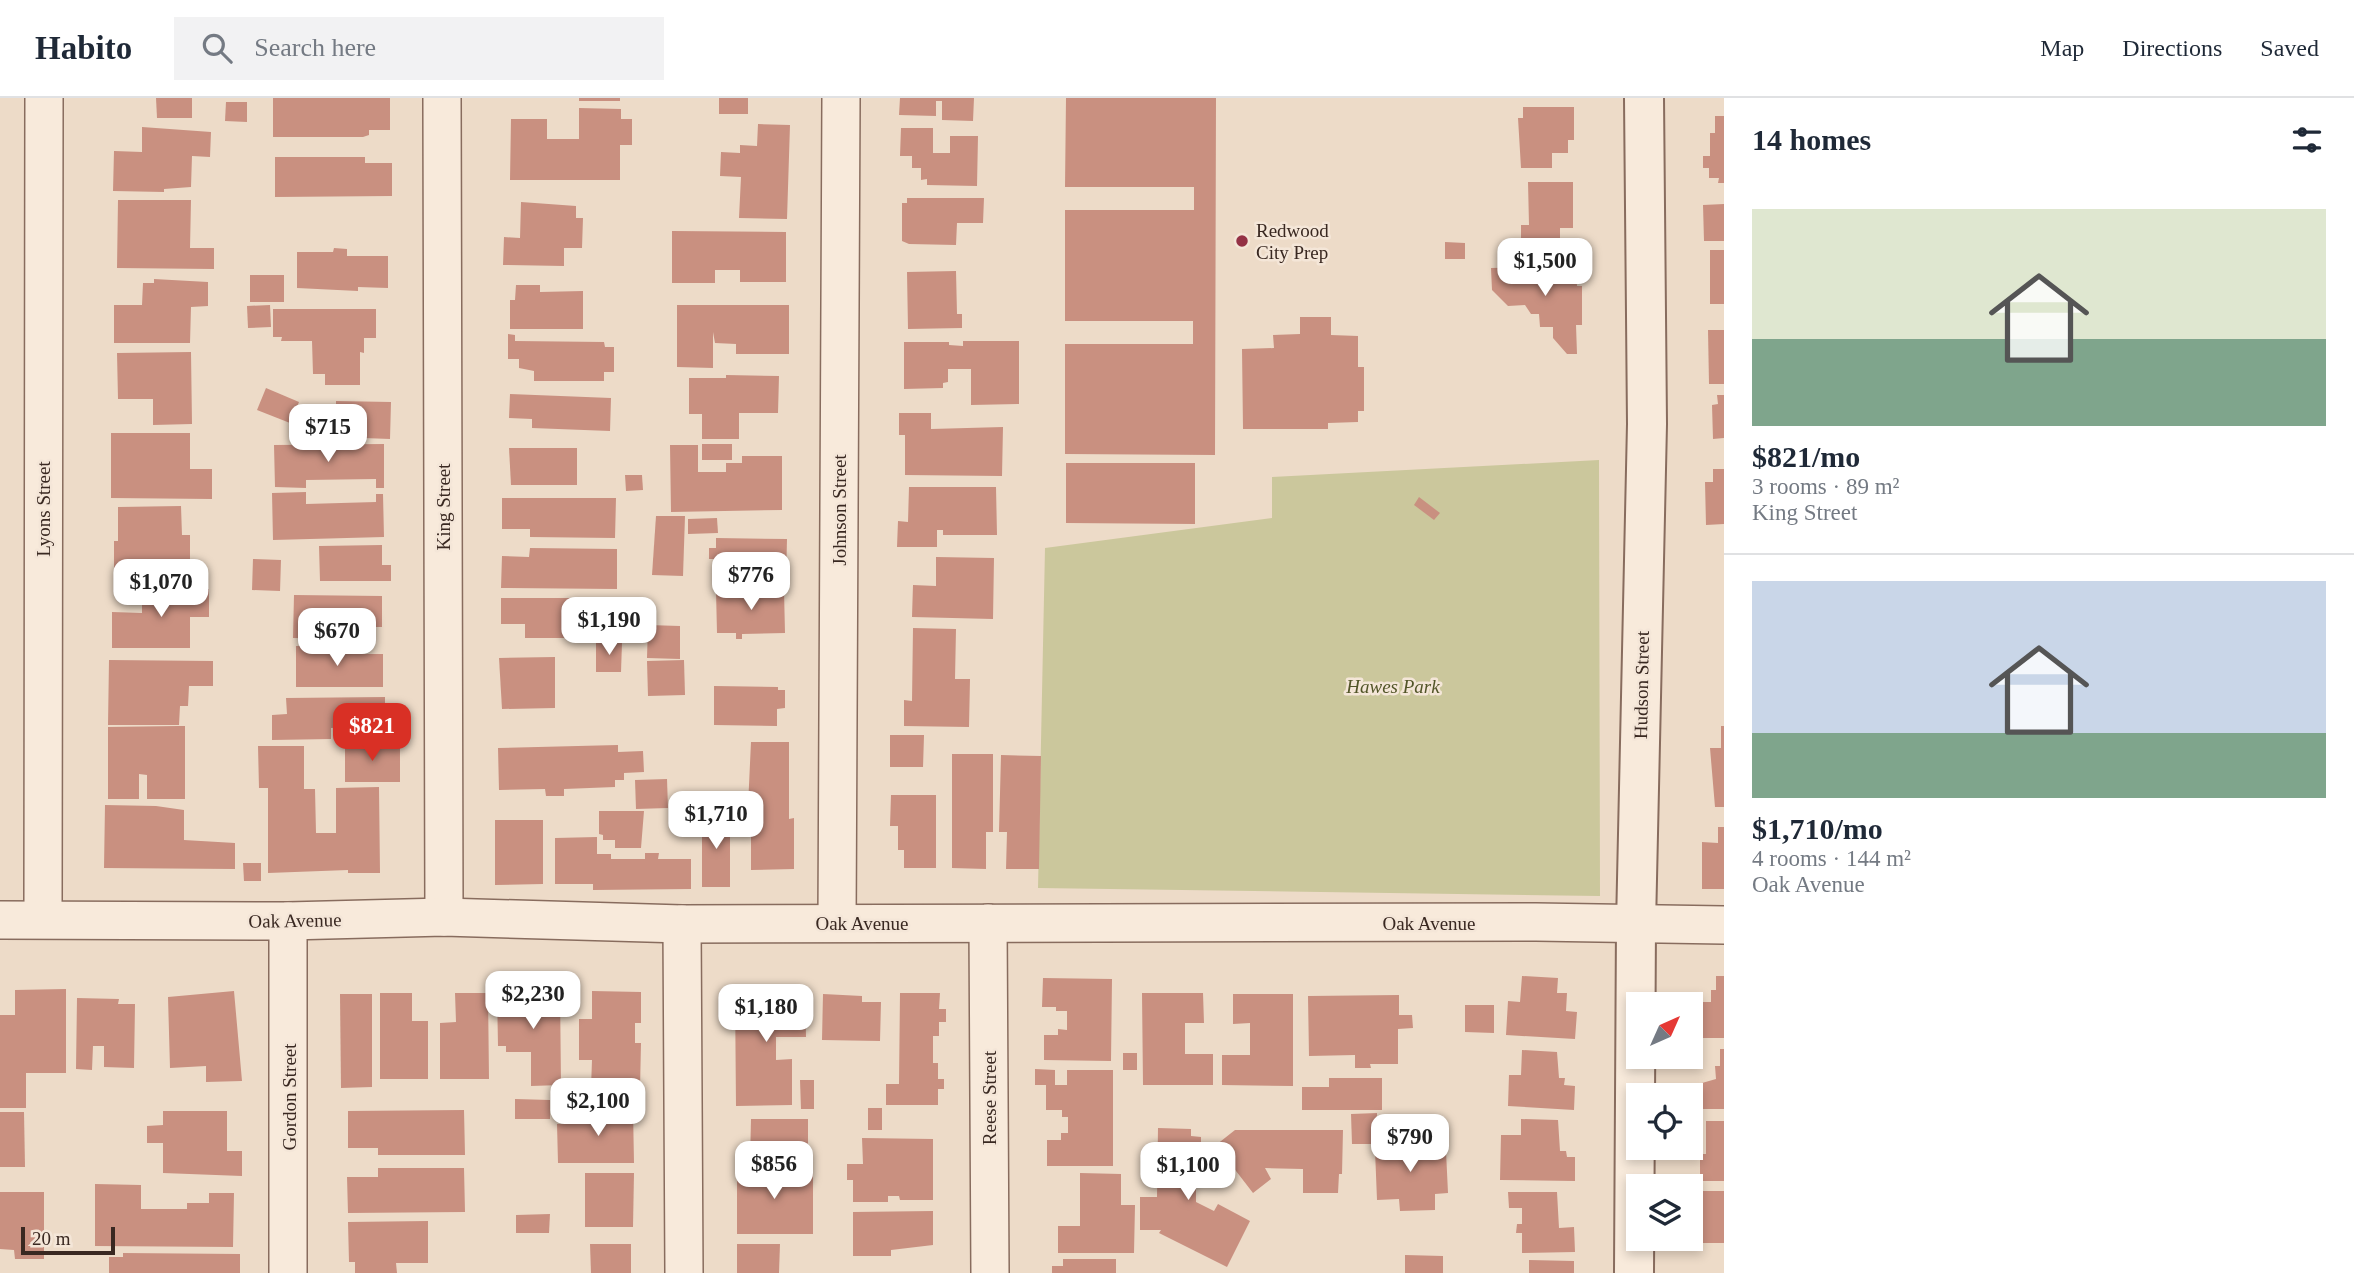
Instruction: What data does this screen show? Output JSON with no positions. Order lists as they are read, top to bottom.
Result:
{
  "streets": {
    "street": [
      "King Street",
      "Lyons Street",
      "Johnson Street",
      "Hudson Street",
      "Oak Avenue",
      "Gordon Street",
      "Reese Street"
    ]
  },
  "crossings": [
    ["King Street", "Oak Avenue"],
    ["Lyons Street", "Oak Avenue"],
    ["Johnson Street", "Oak Avenue"],
    ["Hudson Street", "Oak Avenue"],
    ["Oak Avenue", "Gordon Street"],
    ["Oak Avenue", "Reese Street"]
  ],
  "parks": ["Hawes Park"],
  "places": ["Redwood City Prep"],
  "scale_bar": "20 m",
  "north": "top right",
  "page": {
    "header": "Habito",
    "search": "Search here",
    "nav": ["Map", "Directions", "Saved"],
    "heading": "14 homes",
    "list": [
      {
        "name": "$821/mo",
        "note": "3 rooms · 89 m² · King Street"
      },
      {
        "name": "$1,710/mo",
        "note": "4 rooms · 144 m² · Oak Avenue"
      }
    ],
    "price": [
      "$1,500",
      "$715",
      "$776",
      "$1,070",
      "$1,190",
      "$670",
      "$821",
      "$1,710",
      "$2,230",
      "$1,180",
      "$2,100",
      "$790",
      "$856",
      "$1,100"
    ],
    "scale": "20 m"
  }
}
